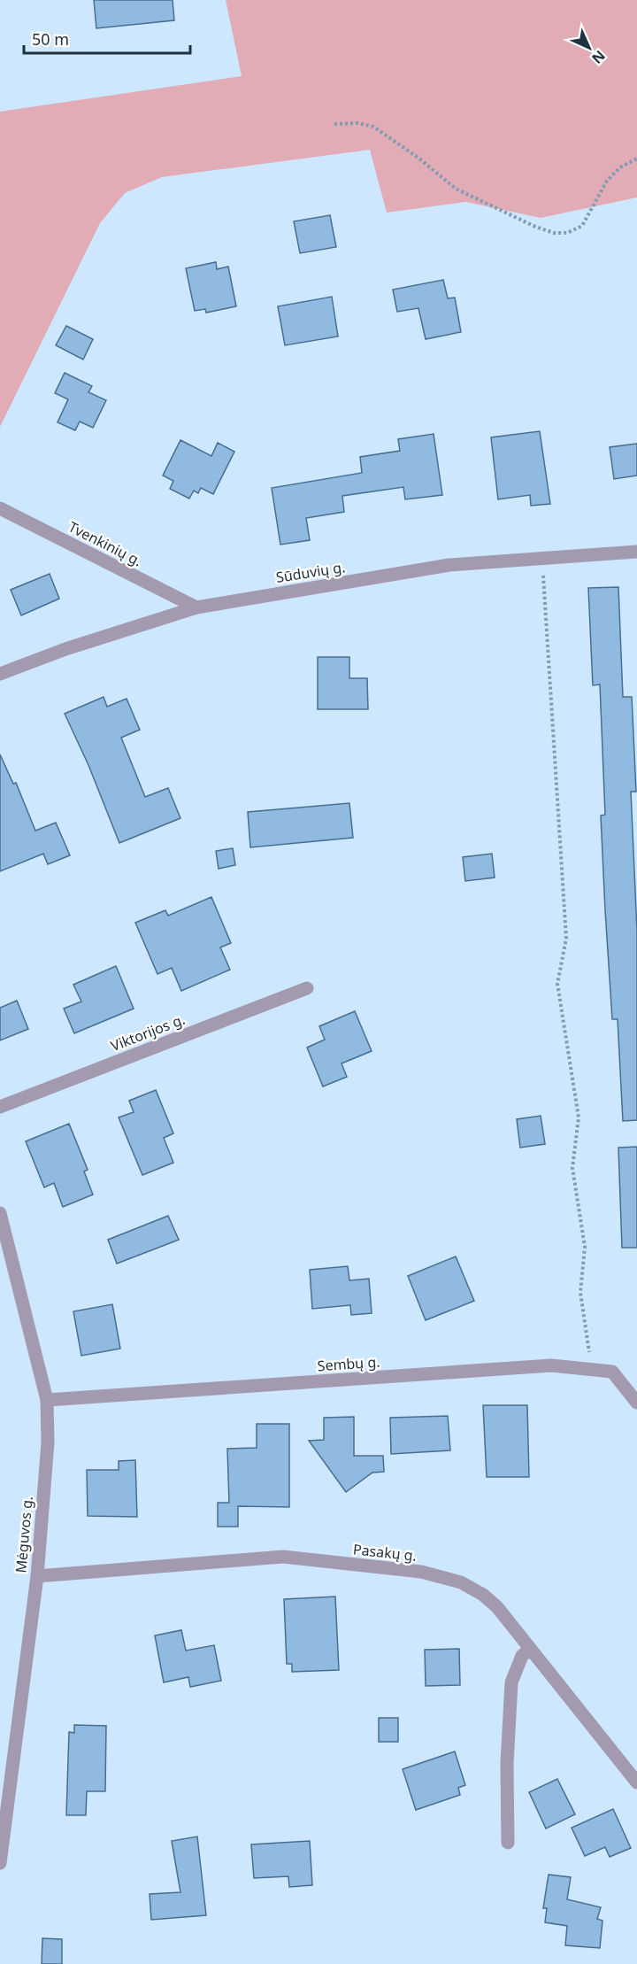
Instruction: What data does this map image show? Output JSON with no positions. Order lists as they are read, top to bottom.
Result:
{
  "streets": {
    "street": [
      "Tvenkinių g.",
      "Sūduvių g.",
      "Viktorijos g.",
      "Sembų g.",
      "Mėguvos g.",
      "Pasakų g."
    ]
  },
  "crossings": [
    ["Tvenkinių g.", "Sūduvių g."],
    ["Sembų g.", "Mėguvos g."],
    ["Mėguvos g.", "Pasakų g."]
  ],
  "scale_bar": "50 m",
  "north": "bottom right"
}
